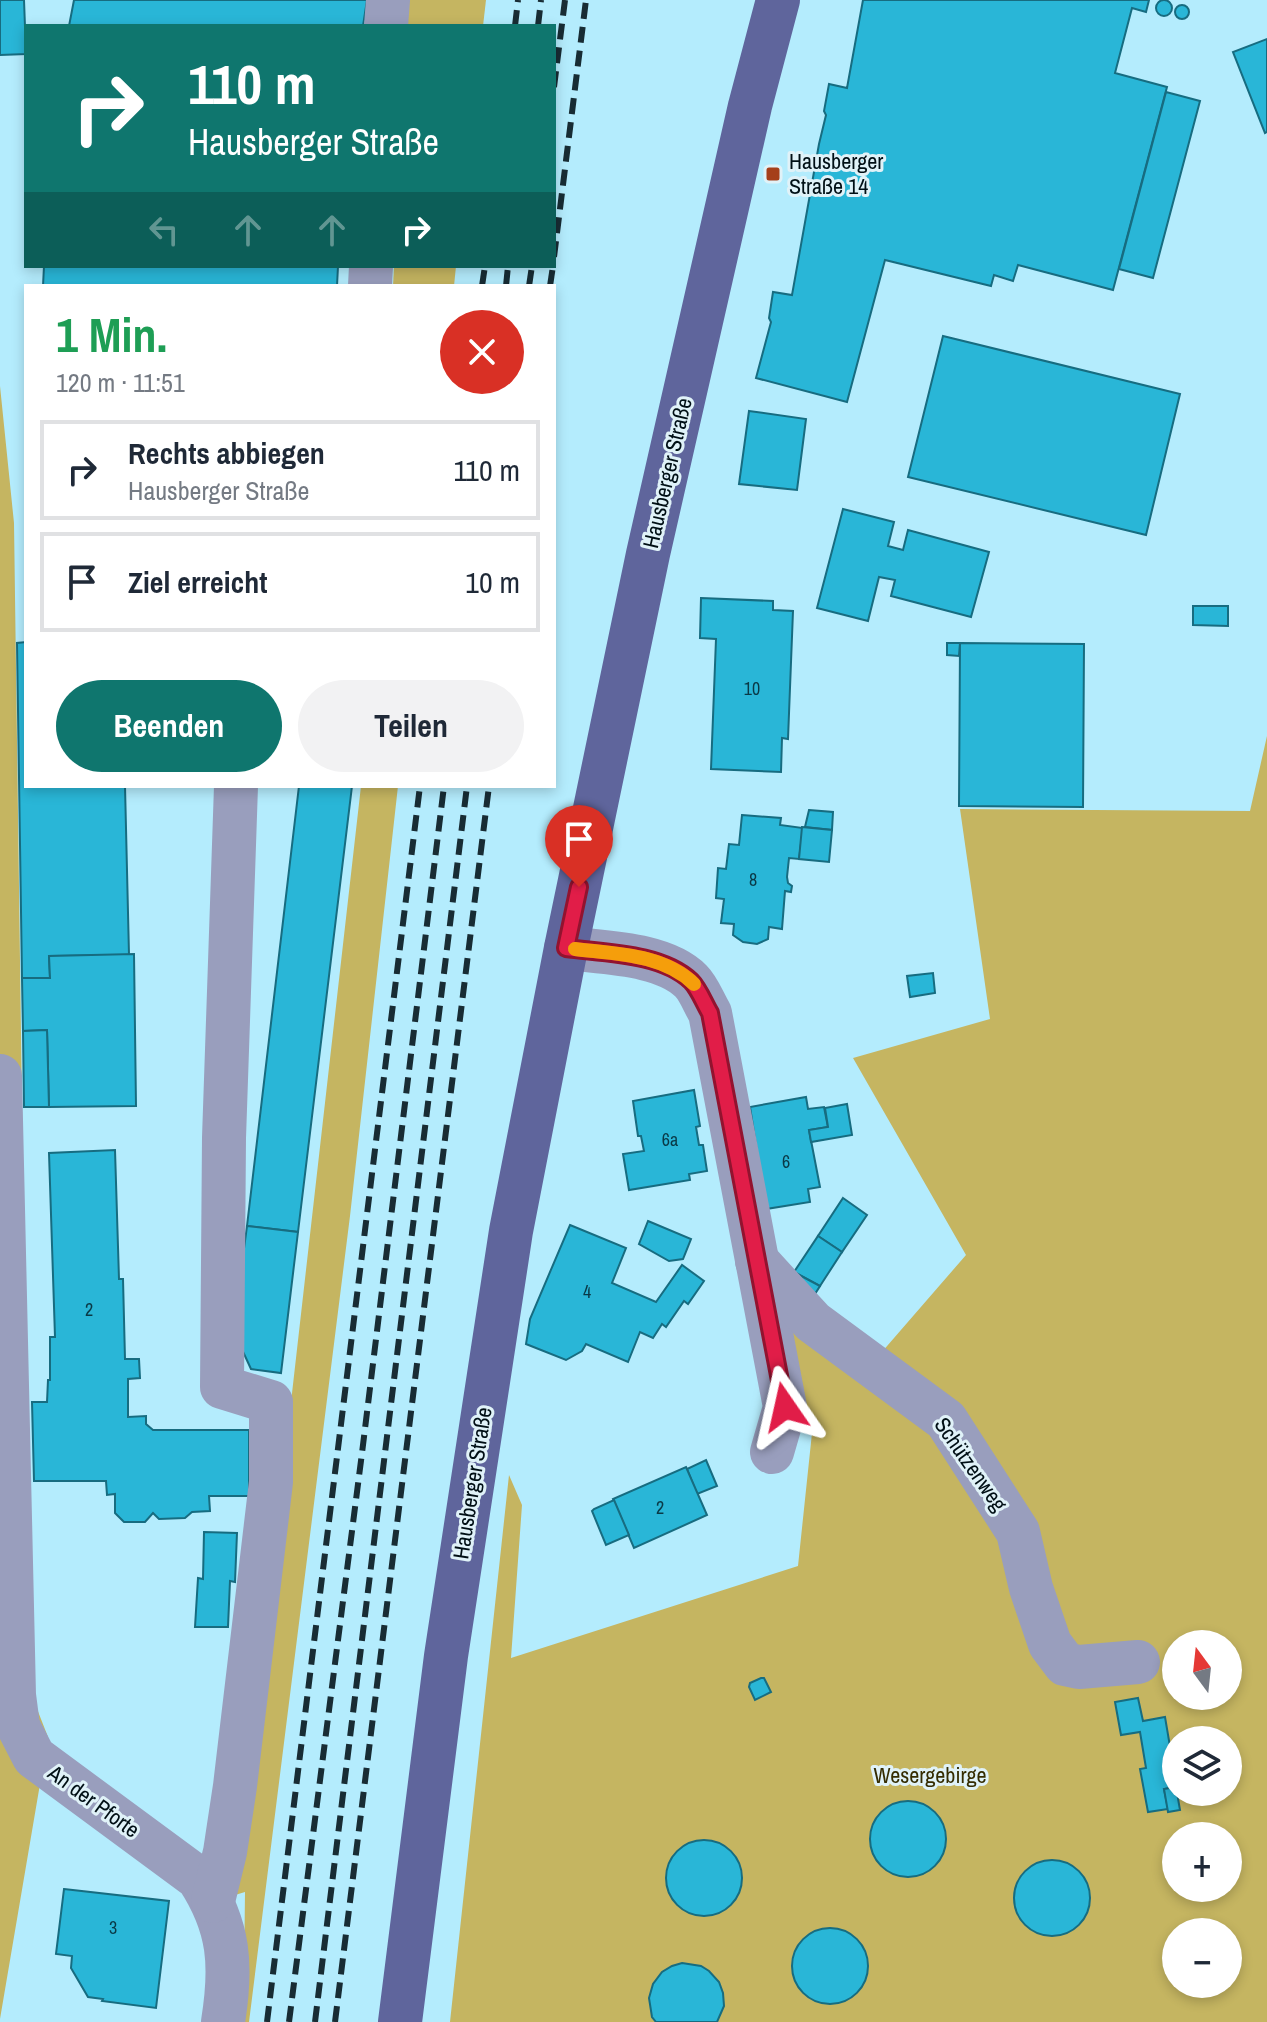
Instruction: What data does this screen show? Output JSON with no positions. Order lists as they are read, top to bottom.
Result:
{
  "streets": {
    "main road": ["Hausberger Straße"],
    "street": ["Schützenweg", "An der Pforte"]
  },
  "parks": ["Wesergebirge"],
  "places": {
    "transit": ["Hausberger Straße 14"]
  },
  "house_numbers": [
    "10",
    "8",
    "6a",
    "6",
    "4",
    "2",
    "2",
    "3"
  ],
  "north": "top",
  "page": {
    "turn": ["110 m", "Hausberger Straße"],
    "heading": ["1 Min.", "120 m · 11:51"],
    "list": [
      {
        "name": "Rechts abbiegen",
        "note": "Hausberger Straße",
        "value": "110 m"
      },
      {
        "name": "Ziel erreicht",
        "value": "10 m"
      }
    ],
    "buttons": ["Beenden", "Teilen"],
    "map_buttons": ["+", "−"]
  }
}
